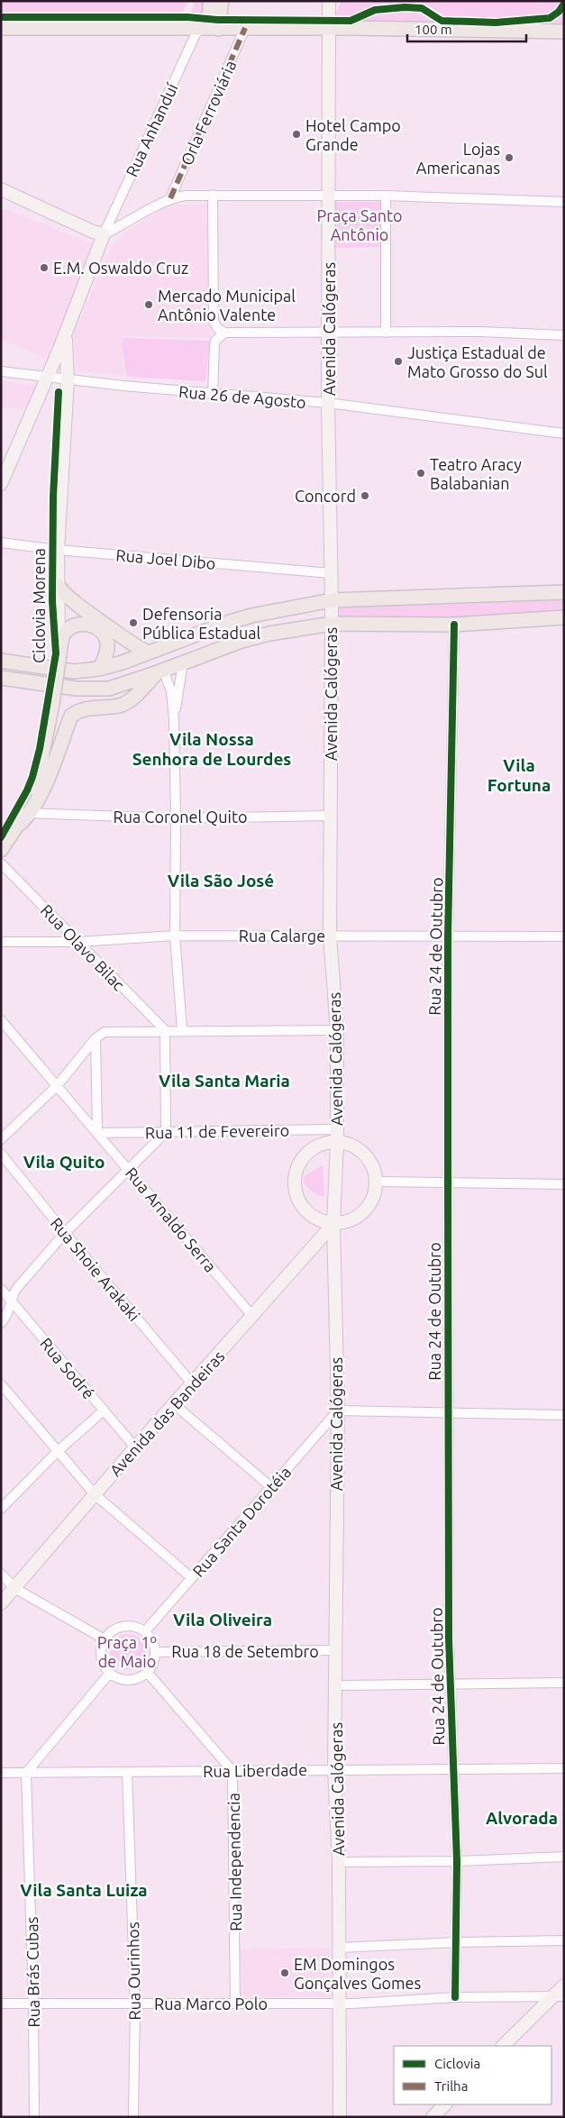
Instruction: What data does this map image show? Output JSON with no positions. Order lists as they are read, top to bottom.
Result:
{
  "streets": {
    "main road": ["Avenida Calógeras", "Avenida das Bandeiras"],
    "street": [
      "Orla Ferroviária",
      "Rua Anhanduí",
      "Rua 26 de Agosto",
      "Rua Joel Dibo",
      "Rua Coronel Quito",
      "Rua Calarge",
      "Rua 24 de Outubro",
      "Rua Olavo Bilac",
      "Rua 11 de Fevereiro",
      "Rua Arnaldo Serra",
      "Rua Shoie Arakaki",
      "Rua Sodré",
      "Rua Santa Dorotéia",
      "Rua 18 de Setembro",
      "Rua Liberdade",
      "Rua Independencia",
      "Rua Ourinhos",
      "Rua Brás Cubas",
      "Rua Marco Polo"
    ],
    "cycle path": ["Ciclovia Morena"]
  },
  "crossings": [
    ["Avenida Calógeras", "Rua 26 de Agosto"],
    ["Avenida Calógeras", "Rua Joel Dibo"],
    ["Avenida Calógeras", "Rua Coronel Quito"],
    ["Avenida Calógeras", "Rua Calarge"],
    ["Avenida Calógeras", "Rua 11 de Fevereiro"],
    ["Avenida Calógeras", "Avenida das Bandeiras"],
    ["Avenida Calógeras", "Rua Santa Dorotéia"],
    ["Avenida Calógeras", "Rua 18 de Setembro"],
    ["Avenida Calógeras", "Rua Liberdade"],
    ["Avenida Calógeras", "Rua Marco Polo"],
    ["Rua Calarge", "Rua 24 de Outubro"],
    ["Rua Calarge", "Rua Olavo Bilac"],
    ["Rua 24 de Outubro", "Rua Liberdade"],
    ["Rua 24 de Outubro", "Rua Marco Polo"],
    ["Rua 11 de Fevereiro", "Rua Arnaldo Serra"],
    ["Rua Arnaldo Serra", "Avenida das Bandeiras"],
    ["Rua Shoie Arakaki", "Avenida das Bandeiras"],
    ["Rua Sodré", "Avenida das Bandeiras"],
    ["Rua Santa Dorotéia", "Rua 18 de Setembro"],
    ["Rua Santa Dorotéia", "Rua Independencia"],
    ["Rua 18 de Setembro", "Rua Independencia"],
    ["Rua Liberdade", "Rua Independencia"],
    ["Rua Liberdade", "Rua Ourinhos"],
    ["Rua Liberdade", "Rua Brás Cubas"],
    ["Rua Independencia", "Rua Marco Polo"],
    ["Rua Ourinhos", "Rua Marco Polo"],
    ["Rua Brás Cubas", "Rua Marco Polo"]
  ],
  "districts": [
    "Vila Nossa Senhora de Lourdes",
    "Vila Fortuna",
    "Vila São José",
    "Vila Santa Maria",
    "Vila Quito",
    "Vila Oliveira",
    "Alvorada",
    "Vila Santa Luiza"
  ],
  "parks": ["Praça Santo Antônio", "Praça 1º de Maio"],
  "places": [
    "Hotel Campo Grande",
    "Lojas Americanas",
    "E.M. Oswaldo Cruz",
    "Mercado Municipal Antônio Valente",
    "Justiça Estadual de Mato Grosso do Sul",
    "Teatro Aracy Balabanian",
    "Concord",
    "Defensoria Pública Estadual",
    "EM Domingos Gonçalves Gomes"
  ],
  "legend": ["Ciclovia", "Trilha"],
  "scale_bar": "100 m"
}
